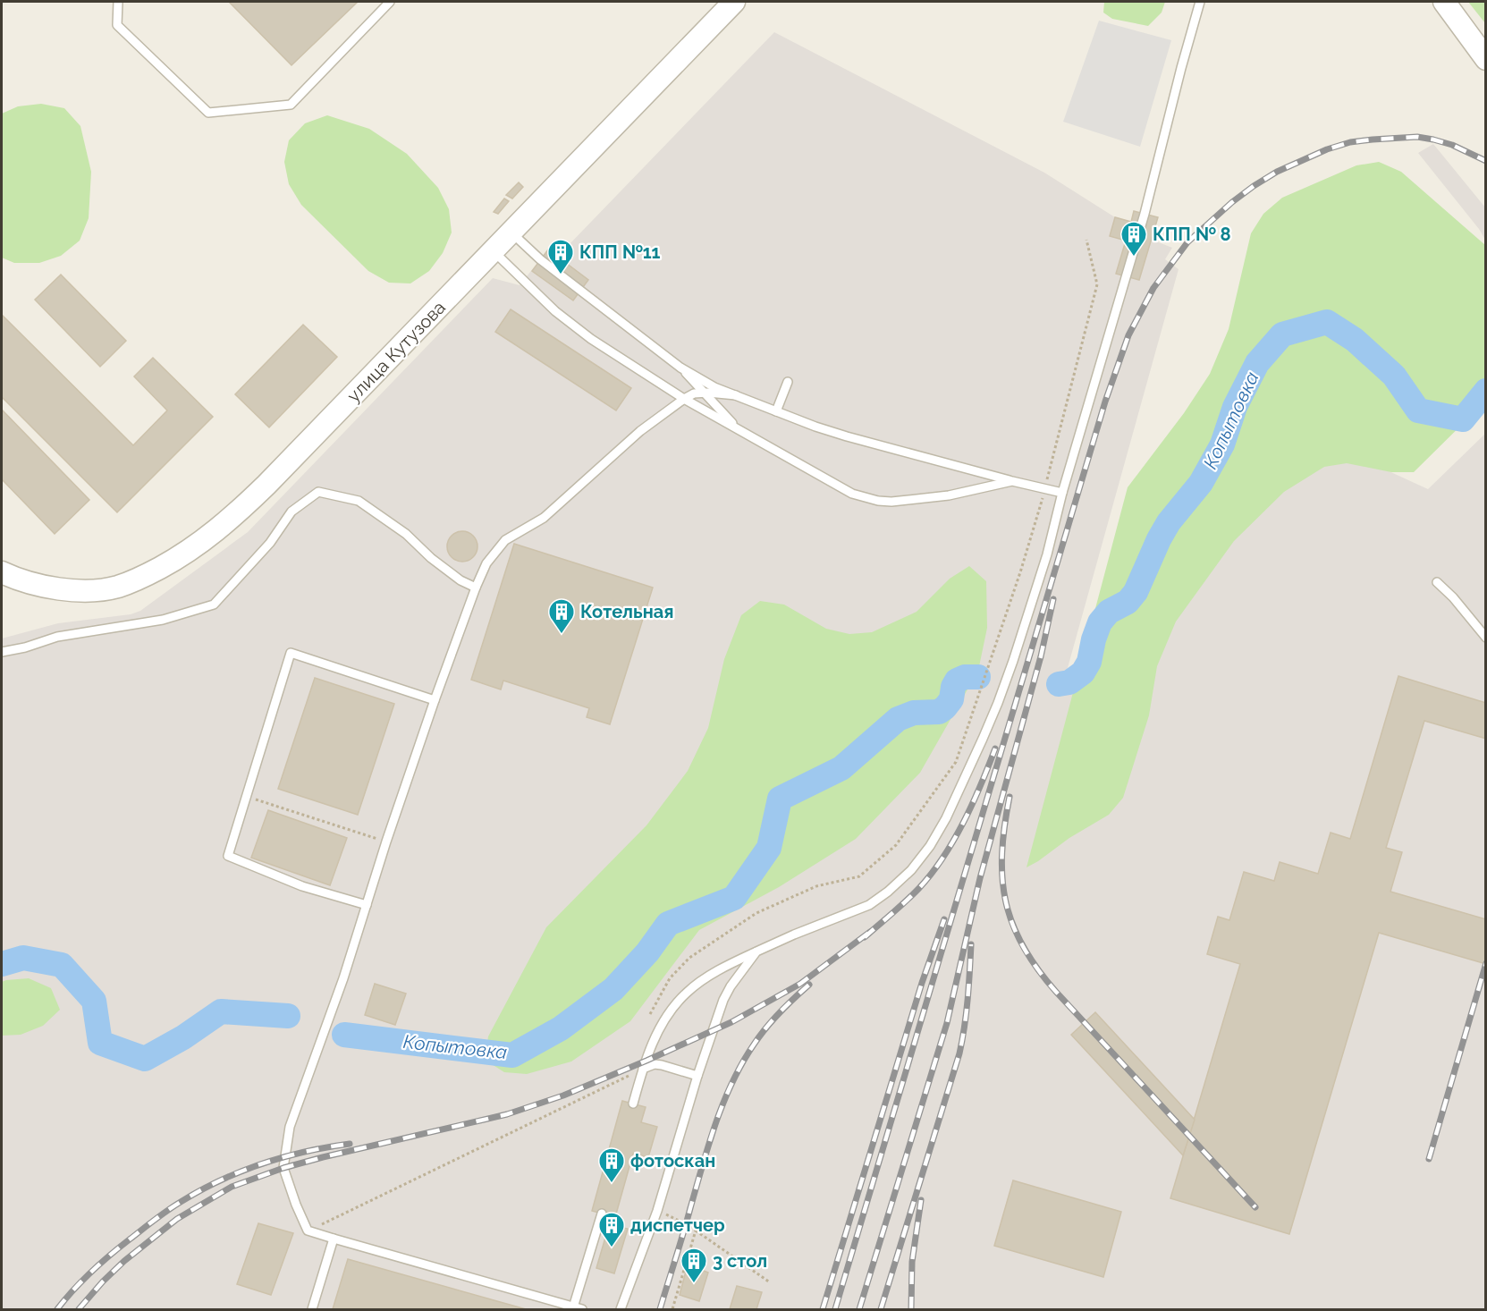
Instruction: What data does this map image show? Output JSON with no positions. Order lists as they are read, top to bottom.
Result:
{
  "streets": {
    "street": ["улица Кутузова"]
  },
  "water": ["Копытовка"],
  "places": {
    "building": [
      "КПП № 8",
      "КПП №11",
      "Котельная",
      "фотоскан",
      "диспетчер",
      "3 стол"
    ]
  }
}
